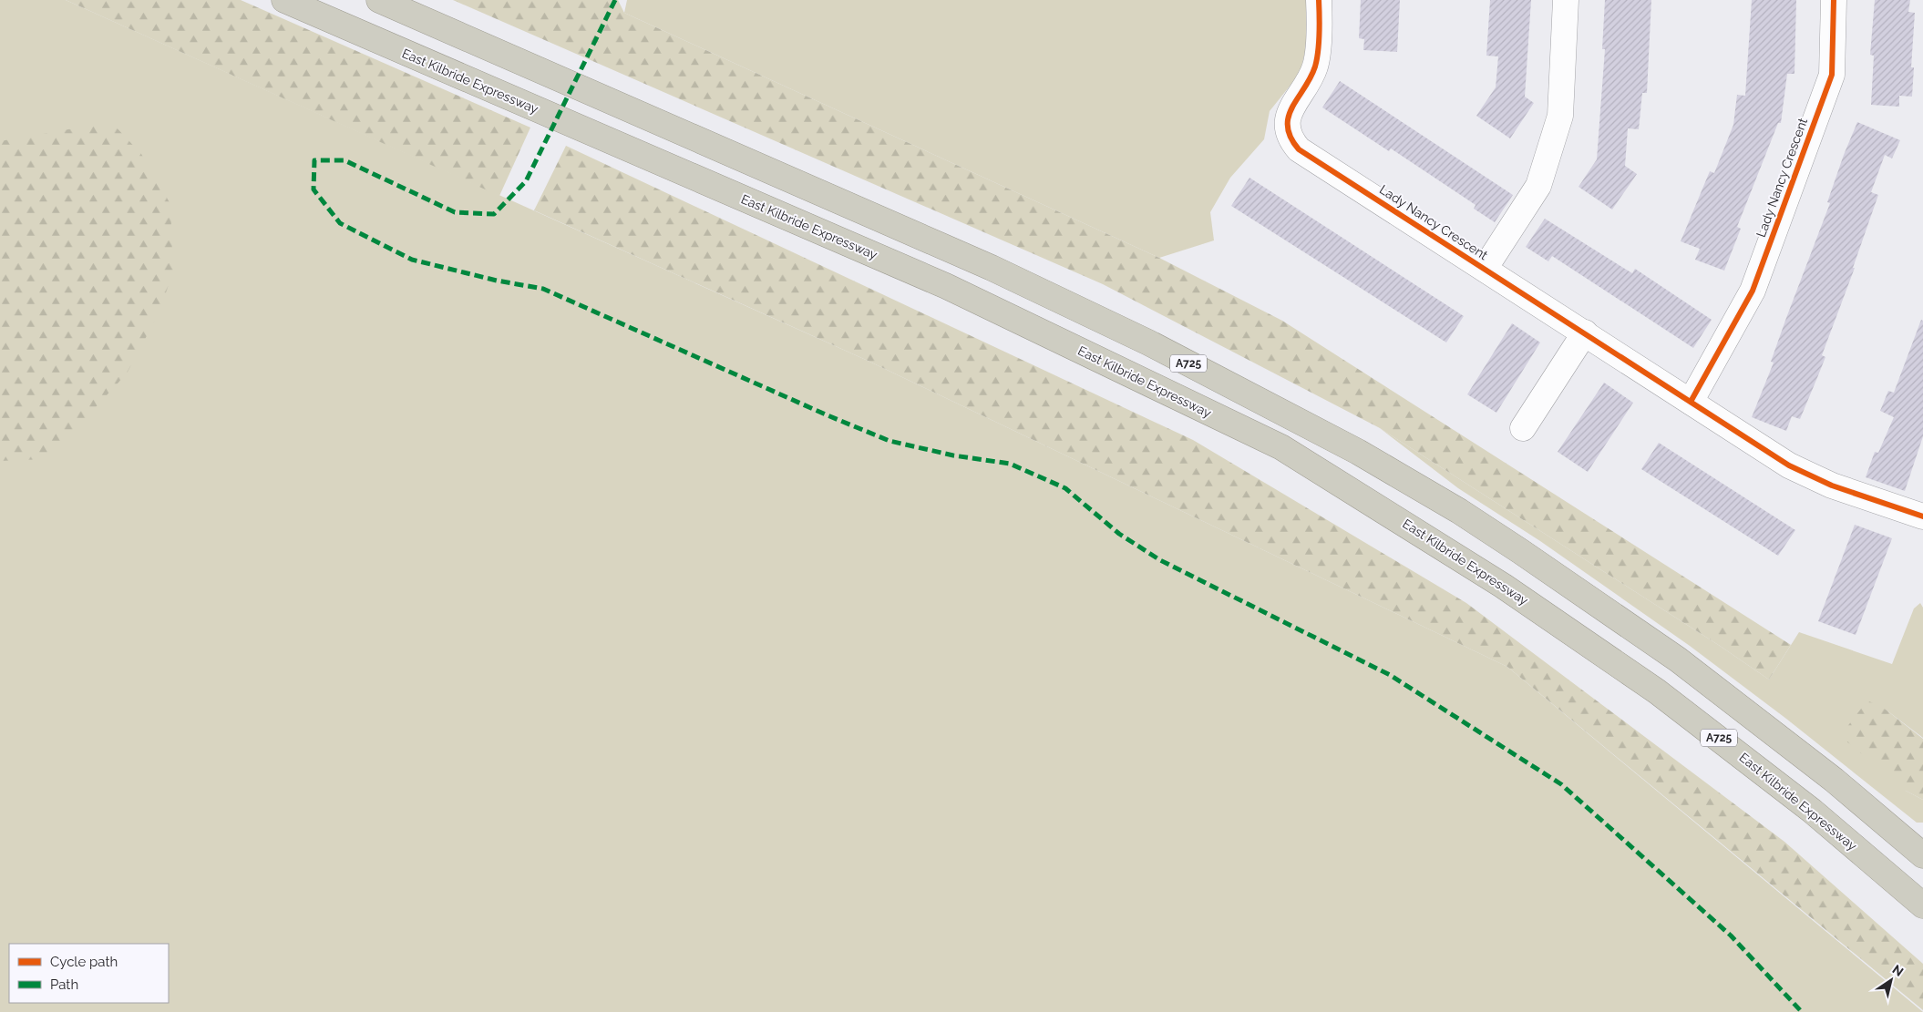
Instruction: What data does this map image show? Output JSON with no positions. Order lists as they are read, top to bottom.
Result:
{
  "streets": {
    "highway": ["East Kilbride Expressway", "A725"],
    "street": ["Lady Nancy Crescent"]
  },
  "legend": ["Cycle path", "Path"],
  "north": "top right"
}
